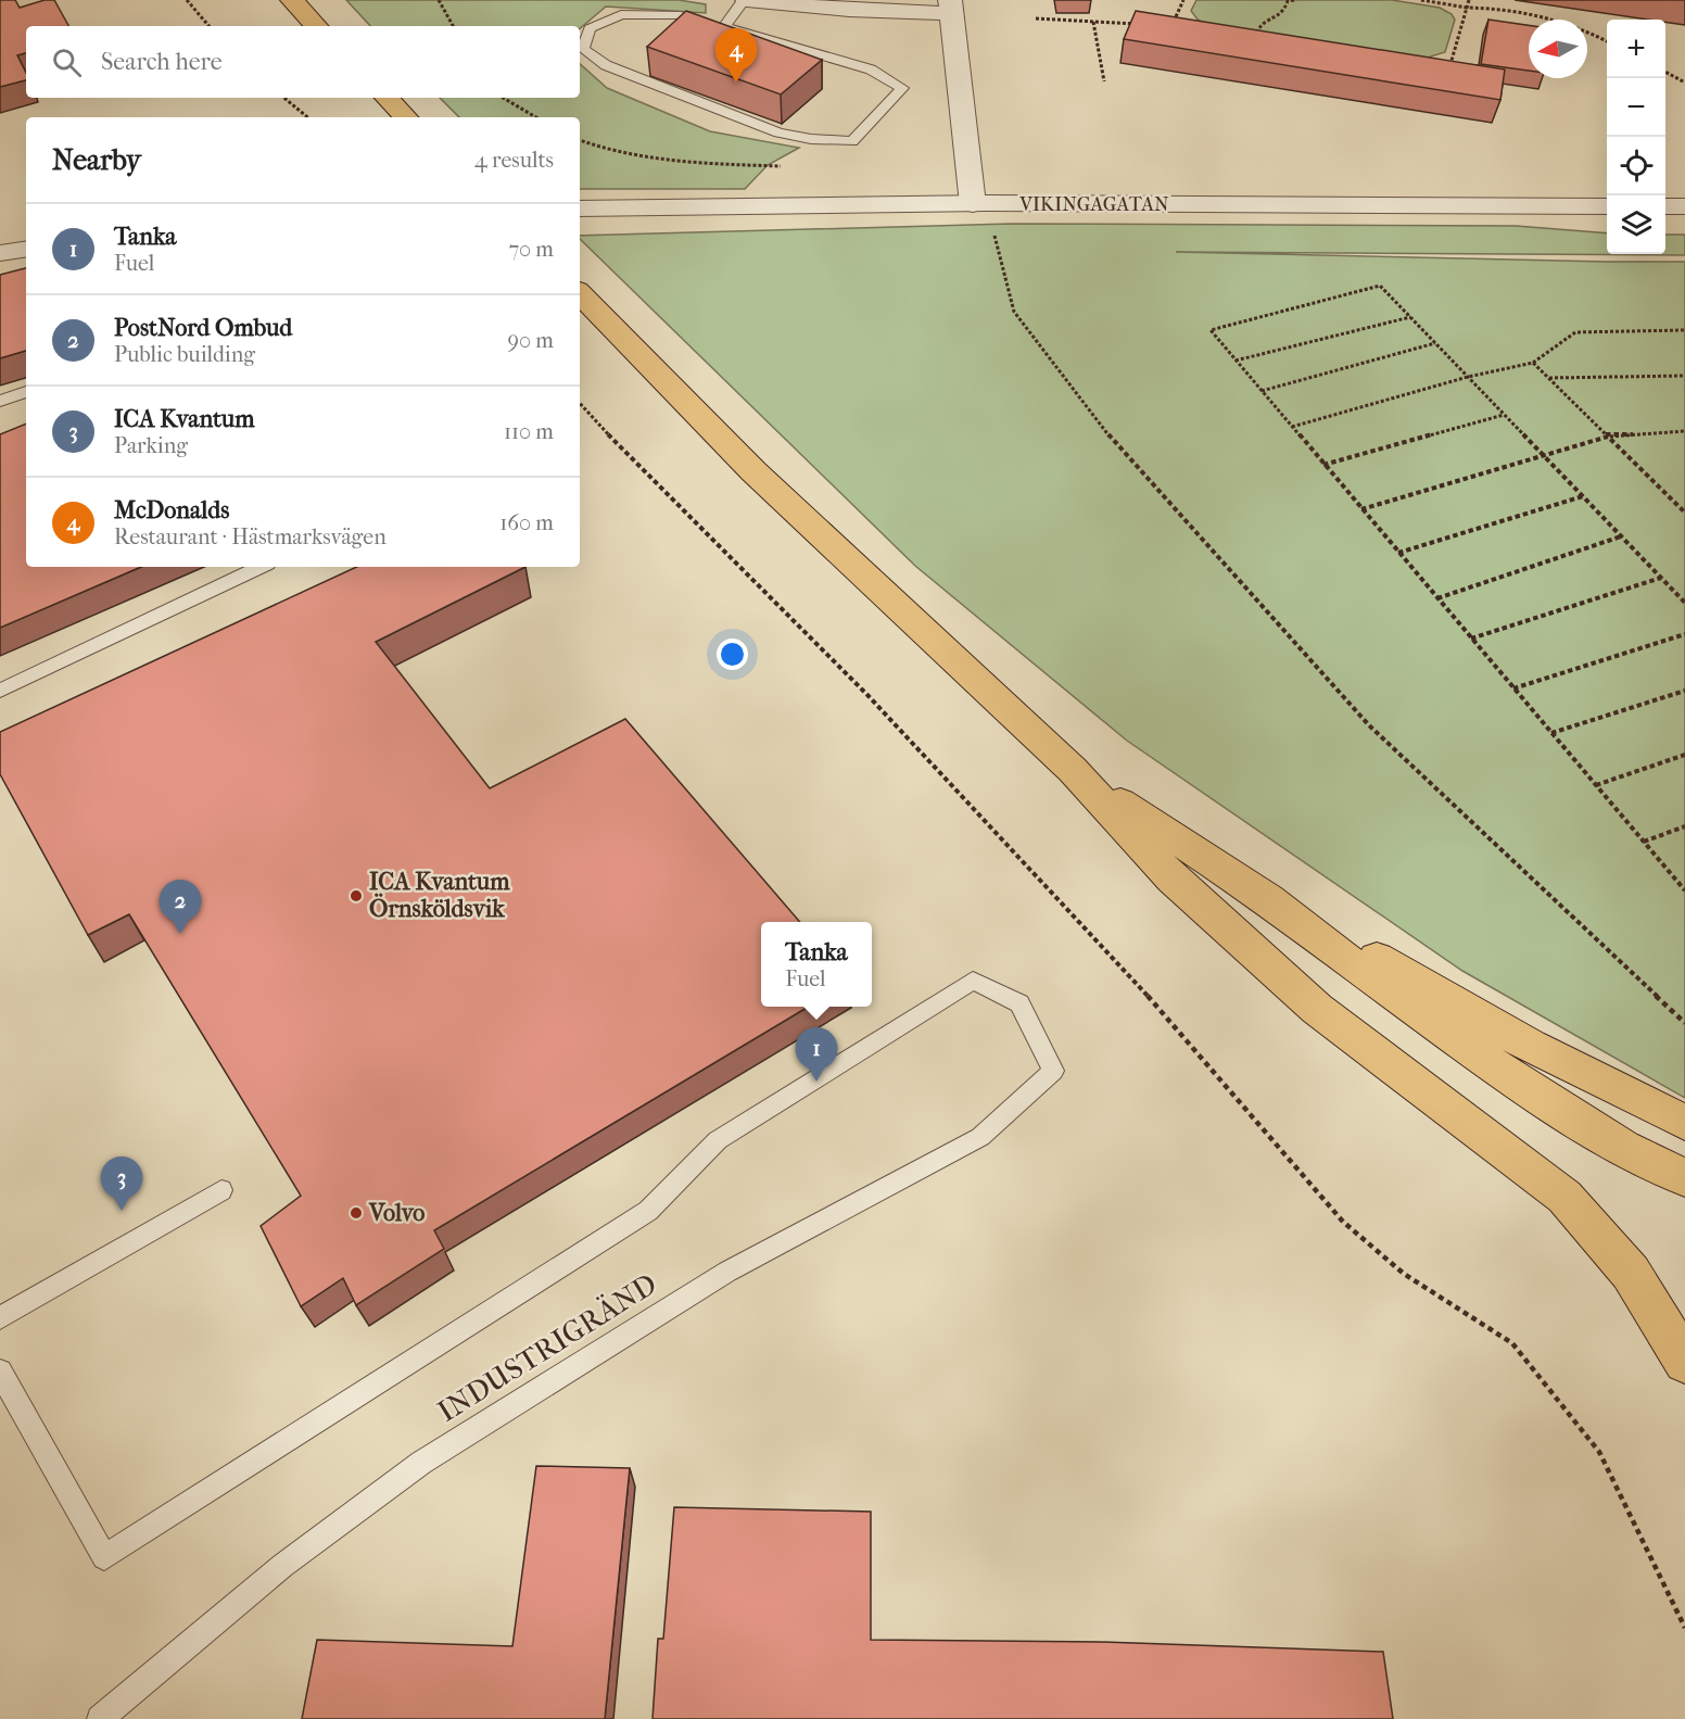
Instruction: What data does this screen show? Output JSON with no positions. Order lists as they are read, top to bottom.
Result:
{
  "streets": {
    "street": ["VIKINGAGATAN"],
    "lane": ["INDUSTRIGRÄND"]
  },
  "places": ["ICA Kvantum Örnsköldsvik", "Volvo"],
  "north": "left",
  "page": {
    "map_buttons": ["+", "−"],
    "search": "Search here",
    "pins": [
      "4",
      "2",
      "1",
      "3"
    ],
    "heading": ["Nearby", "4 results"],
    "list": [
      {
        "mark": "1",
        "name": "Tanka",
        "note": "Fuel",
        "value": "70 m"
      },
      {
        "mark": "2",
        "name": "PostNord Ombud",
        "note": "Public building",
        "value": "90 m"
      },
      {
        "mark": "3",
        "name": "ICA Kvantum",
        "note": "Parking",
        "value": "110 m"
      },
      {
        "mark": "4",
        "name": "McDonalds",
        "note": "Restaurant · Hästmarksvägen",
        "value": "160 m"
      }
    ],
    "popup": ["Tanka", "Fuel"]
  }
}
